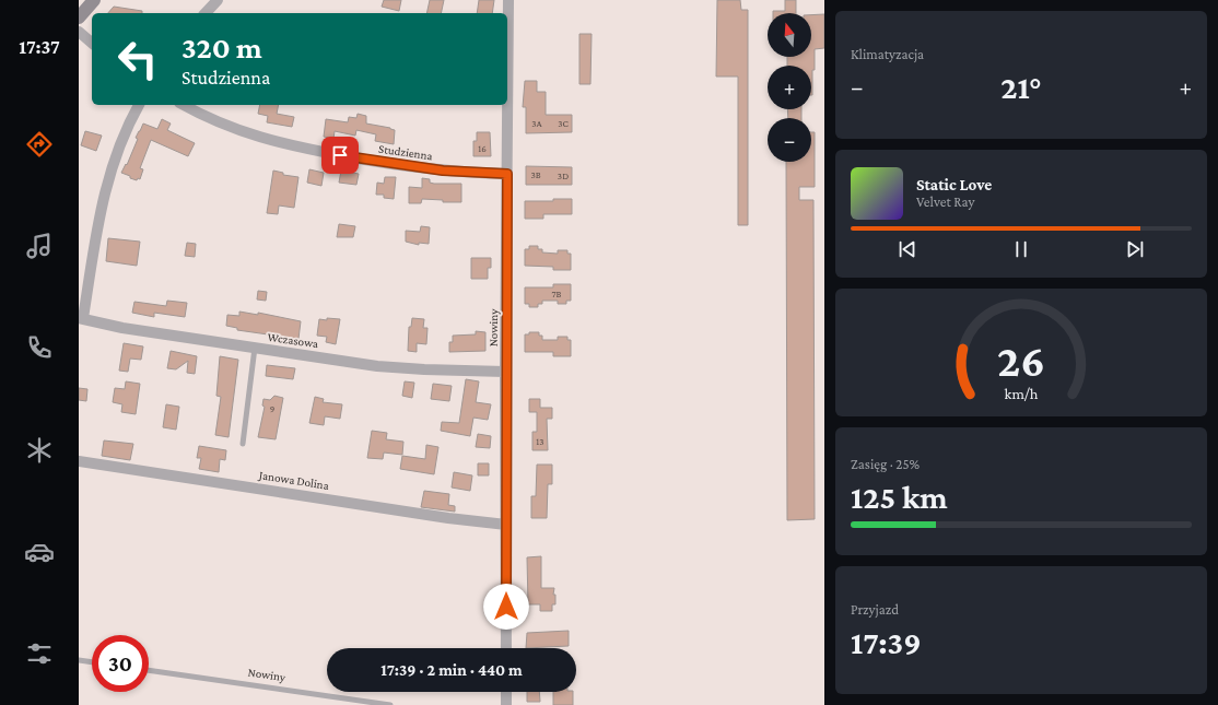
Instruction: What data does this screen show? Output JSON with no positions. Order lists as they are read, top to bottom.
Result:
{
  "streets": {
    "street": [
      "Studzienna",
      "Nowiny",
      "Wczasowa",
      "Janowa Dolina"
    ]
  },
  "crossings": [
    ["Studzienna", "Nowiny"],
    ["Nowiny", "Wczasowa"],
    ["Nowiny", "Janowa Dolina"]
  ],
  "house_numbers": [
    "3A",
    "3C",
    "16",
    "3B",
    "3D",
    "7B",
    "9",
    "13"
  ],
  "north": "top",
  "page": {
    "tabs": "17:37",
    "tile": [
      "Klimatyzacja",
      ["Zasięg · 25%", "125 km"],
      ["Przyjazd", "17:39"]
    ],
    "map_buttons": ["+", "−"],
    "turn": ["320 m", "Studzienna"],
    "heat": ["−", "21°", "+"],
    "song": ["Static Love", "Velvet Ray"],
    "limit": "30",
    "trip": "17:39 · 2 min · 440 m",
    "gauge": ["26", "km/h"]
  }
}
